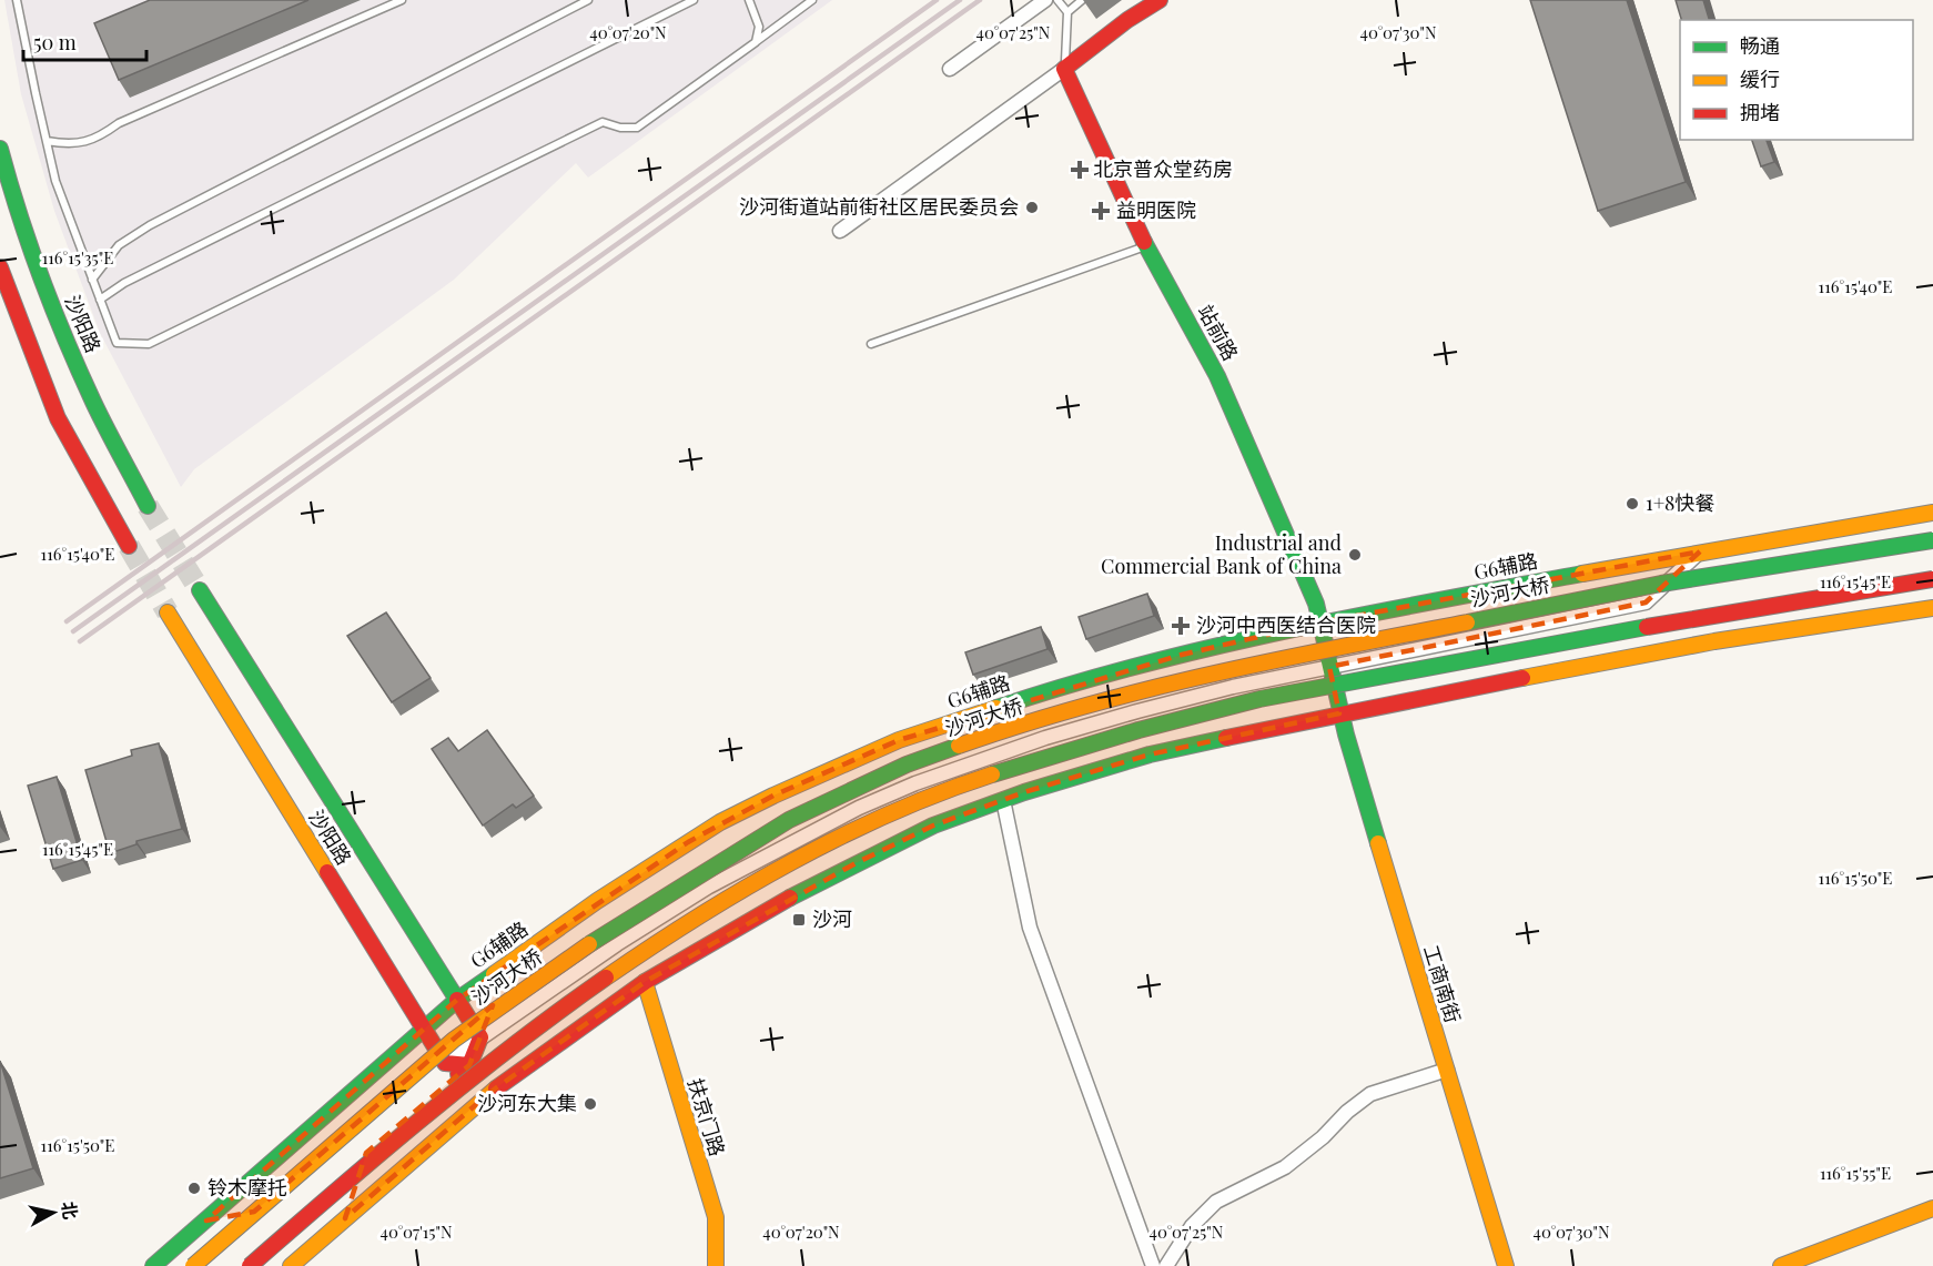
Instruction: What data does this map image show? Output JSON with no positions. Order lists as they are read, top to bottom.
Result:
{
  "streets": {
    "main road": [
      "沙阳路",
      "站前路",
      "G6辅路",
      "沙河大桥",
      "工商南街",
      "扶京门路"
    ]
  },
  "crossings": [
    ["沙阳路", "G6辅路"],
    ["站前路", "G6辅路"],
    ["站前路", "工商南街"]
  ],
  "places": {
    "health": ["北京普众堂药房", "益明医院", "沙河中西医结合医院"],
    "other": [
      "沙河街道站前街社区居民委员会",
      "1+8快餐",
      "Industrial and Commercial Bank of China",
      "沙河东大集",
      "铃木摩托"
    ],
    "transit": ["沙河"]
  },
  "legend": ["畅通", "缓行", "拥堵"],
  "scale_bar": "50 m",
  "north": "right",
  "coordinates": [
    "40°07'20\"N",
    "40°07'25\"N",
    "40°07'30\"N",
    "116°15'35\"E",
    "116°15'40\"E",
    "116°15'45\"E",
    "116°15'50\"E",
    "116°15'55\"E",
    "40°07'15\"N"
  ]
}
